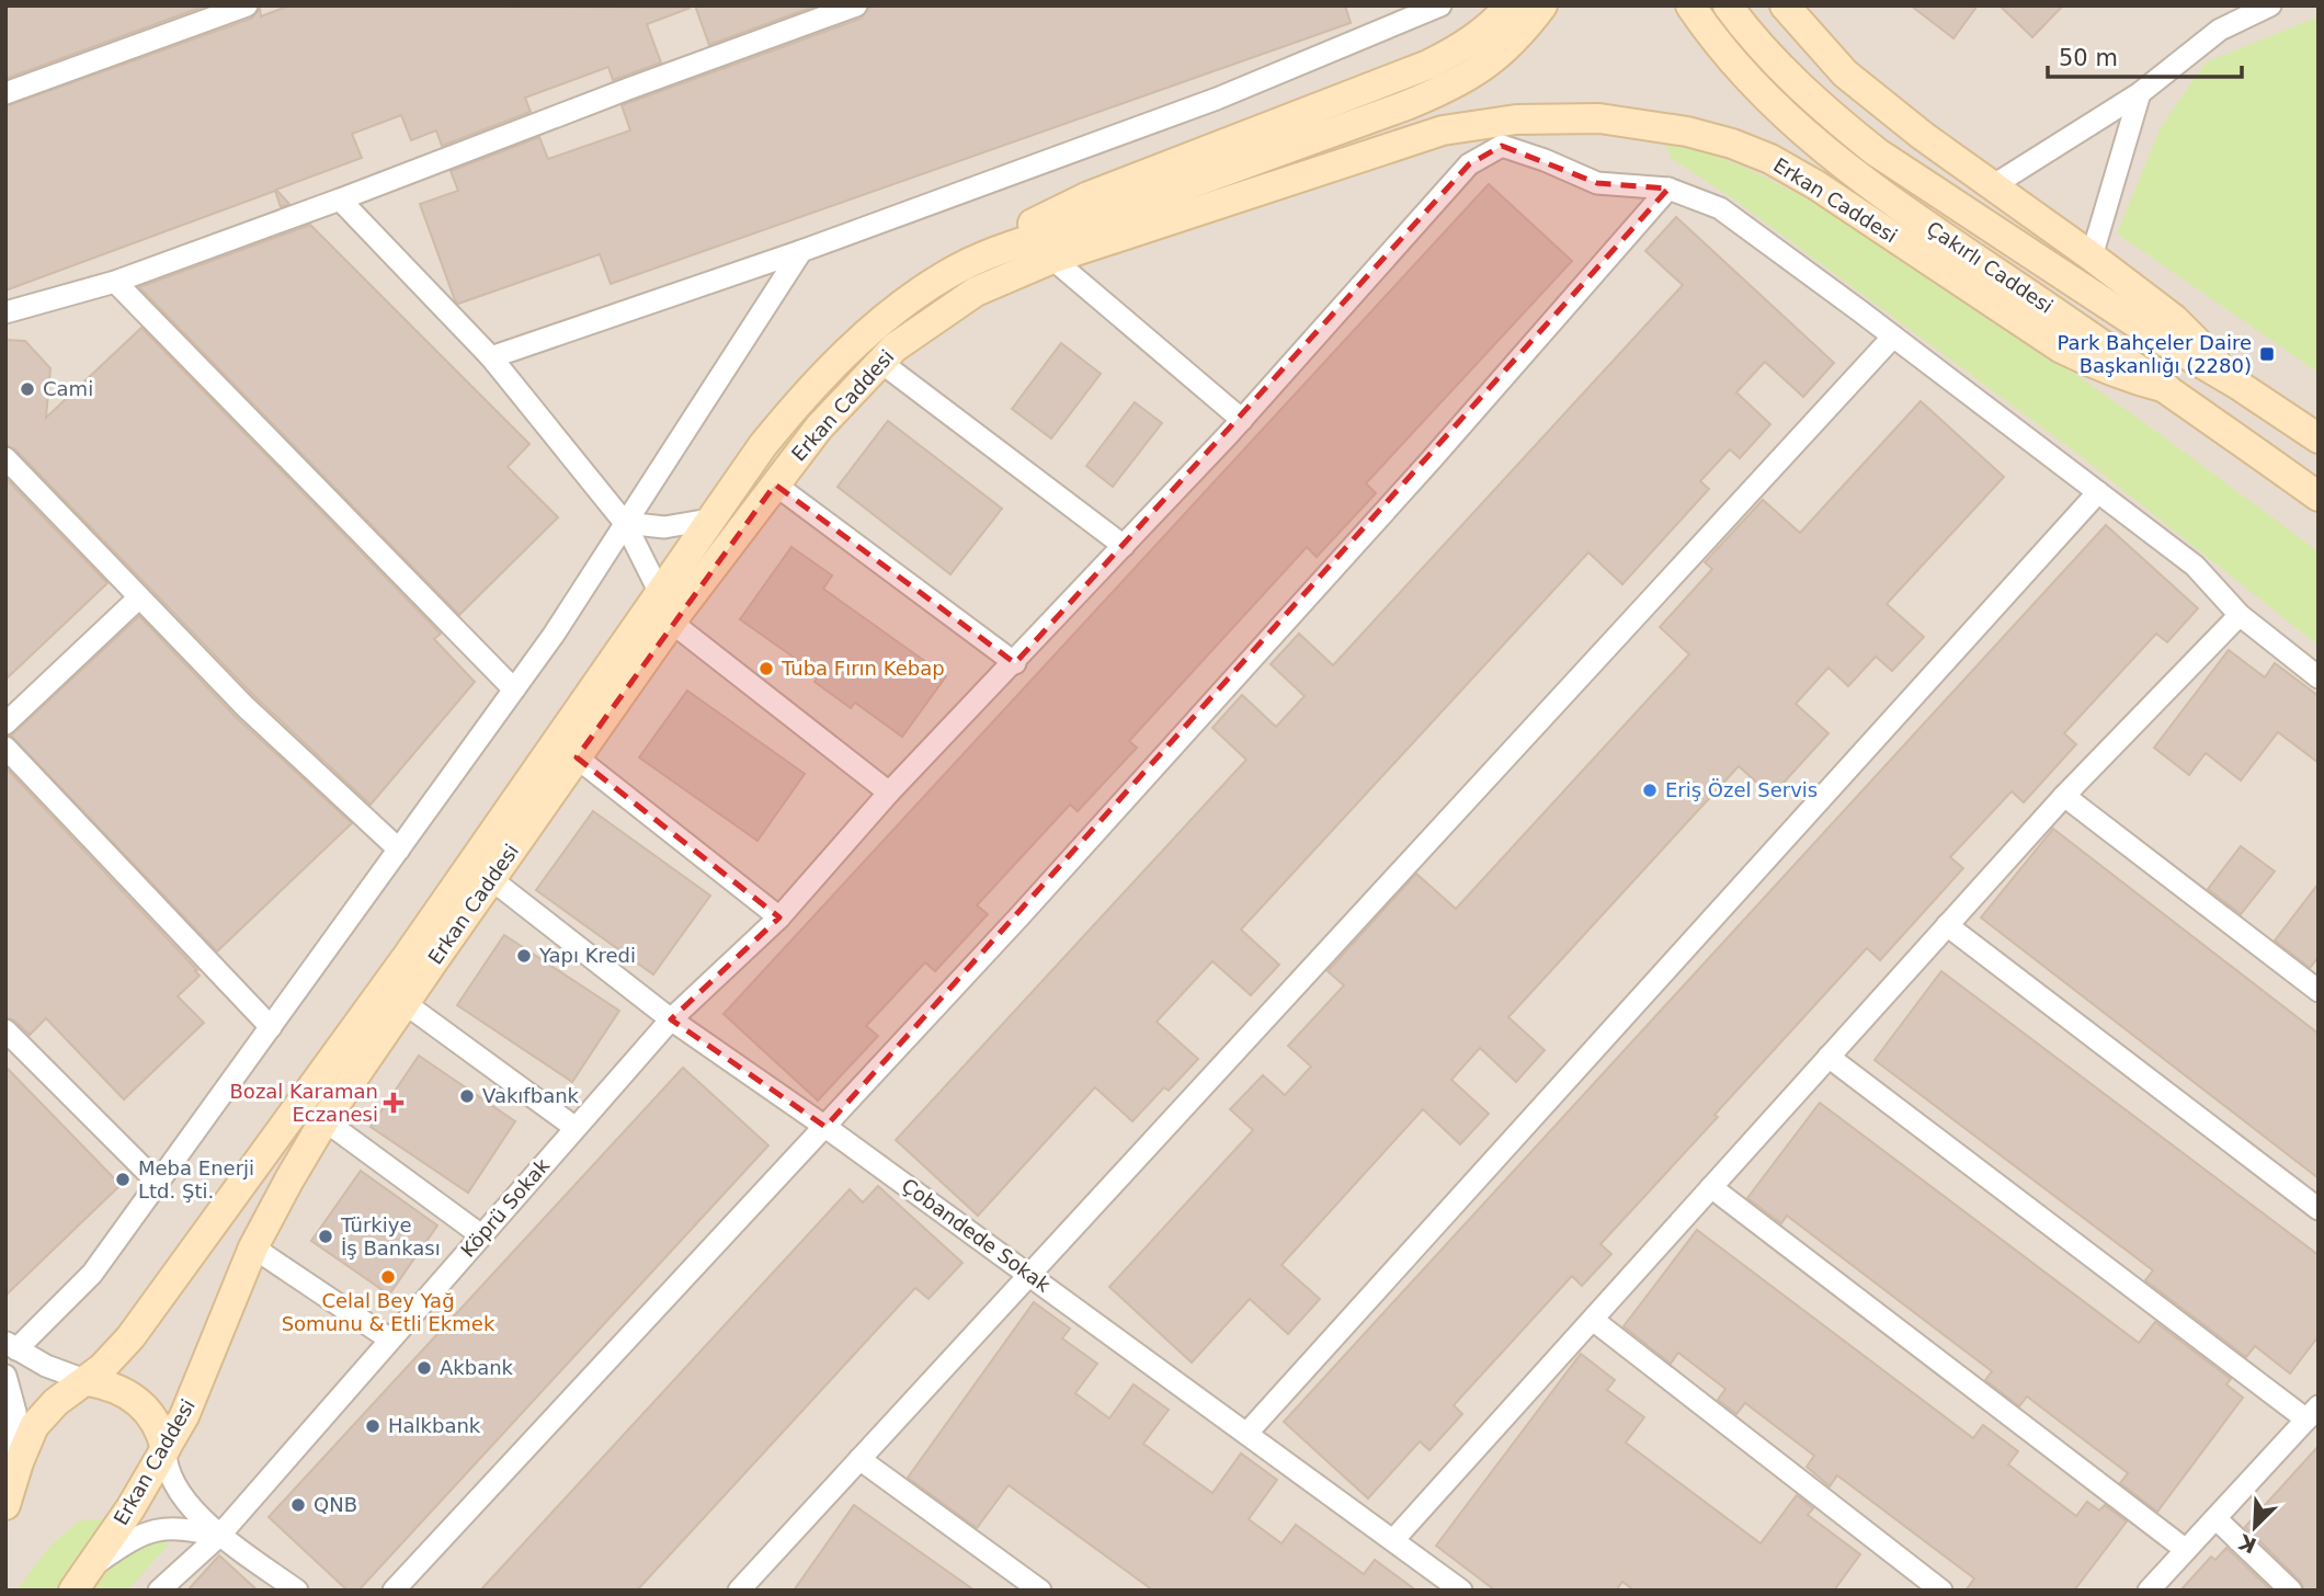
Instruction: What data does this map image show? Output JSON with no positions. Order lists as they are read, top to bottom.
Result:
{
  "streets": {
    "main road": ["Erkan Caddesi", "Çakırlı Caddesi"],
    "street": ["Köprü Sokak", "Çobandede Sokak"]
  },
  "crossings": [
    ["Erkan Caddesi", "Çakırlı Caddesi"],
    ["Erkan Caddesi", "Çobandede Sokak"],
    ["Köprü Sokak", "Çobandede Sokak"]
  ],
  "places": {
    "transit": ["Park Bahçeler Dai̇re Başkanlığı (2280)"],
    "other": [
      "Cami",
      "Tuba Fırın Kebap",
      "Eriş Özel Servis",
      "Yapı Kredi",
      "Vakıfbank",
      "Meba Enerji Ltd. Şti.",
      "Türkiye İş Bankası",
      "Celal Bey Yağ Somunu & Etli Ekmek",
      "Akbank",
      "Halkbank",
      "QNB"
    ],
    "health": ["Bozal Karaman Eczanesi"]
  },
  "scale_bar": "50 m",
  "north": "bottom left"
}
